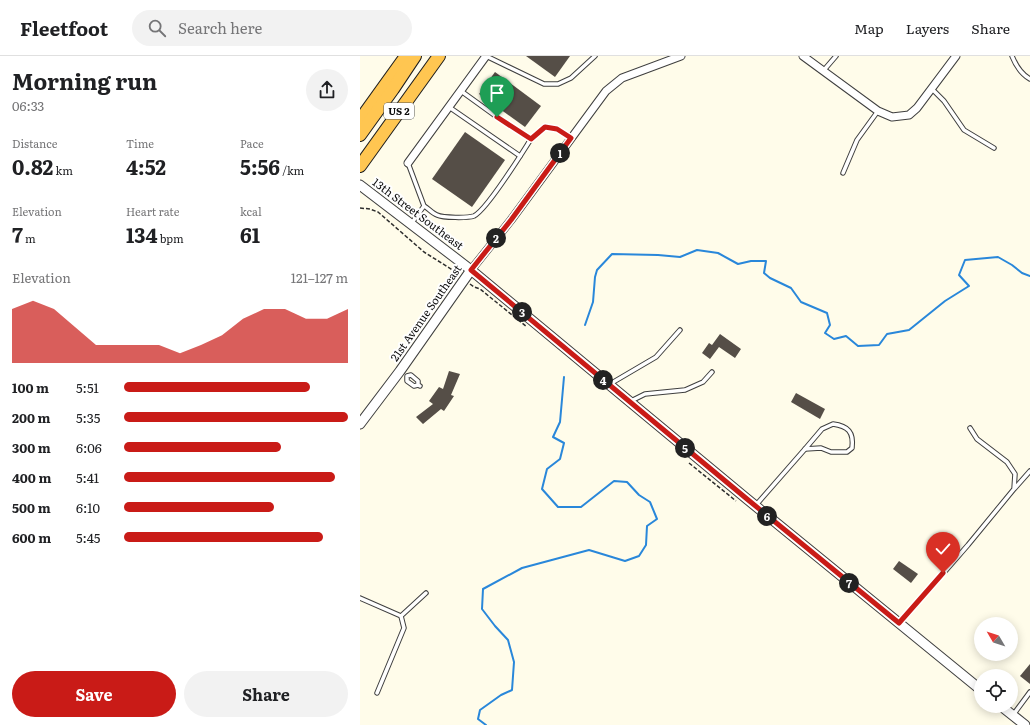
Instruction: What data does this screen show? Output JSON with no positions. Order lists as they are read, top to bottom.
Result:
{
  "streets": {
    "highway": ["US 2"],
    "street": ["13th Street Southeast", "21st Avenue Southeast"]
  },
  "crossings": [
    ["13th Street Southeast", "21st Avenue Southeast"]
  ],
  "north": "top left",
  "page": {
    "header": "Fleetfoot",
    "search": "Search here",
    "nav": ["Map", "Layers", "Share"],
    "heading": ["Morning run", "06:33"],
    "stats": [
      ["Distance", "0.82 km"],
      ["Time", "4:52"],
      ["Pace", "5:56 /km"],
      ["Elevation", "7 m"],
      ["Heart rate", "134 bpm"],
      ["kcal", "61"]
    ],
    "pins": [
      "1",
      "2",
      "3",
      "4",
      "5",
      "6",
      "7"
    ],
    "chart": ["Elevation", "121–127 m"],
    "list": [
      {
        "name": "100 m",
        "note": "5:51"
      },
      {
        "name": "200 m",
        "note": "5:35"
      },
      {
        "name": "300 m",
        "note": "6:06"
      },
      {
        "name": "400 m",
        "note": "5:41"
      },
      {
        "name": "500 m",
        "note": "6:10"
      },
      {
        "name": "600 m",
        "note": "5:45"
      }
    ],
    "buttons": ["Save", "Share"]
  }
}
